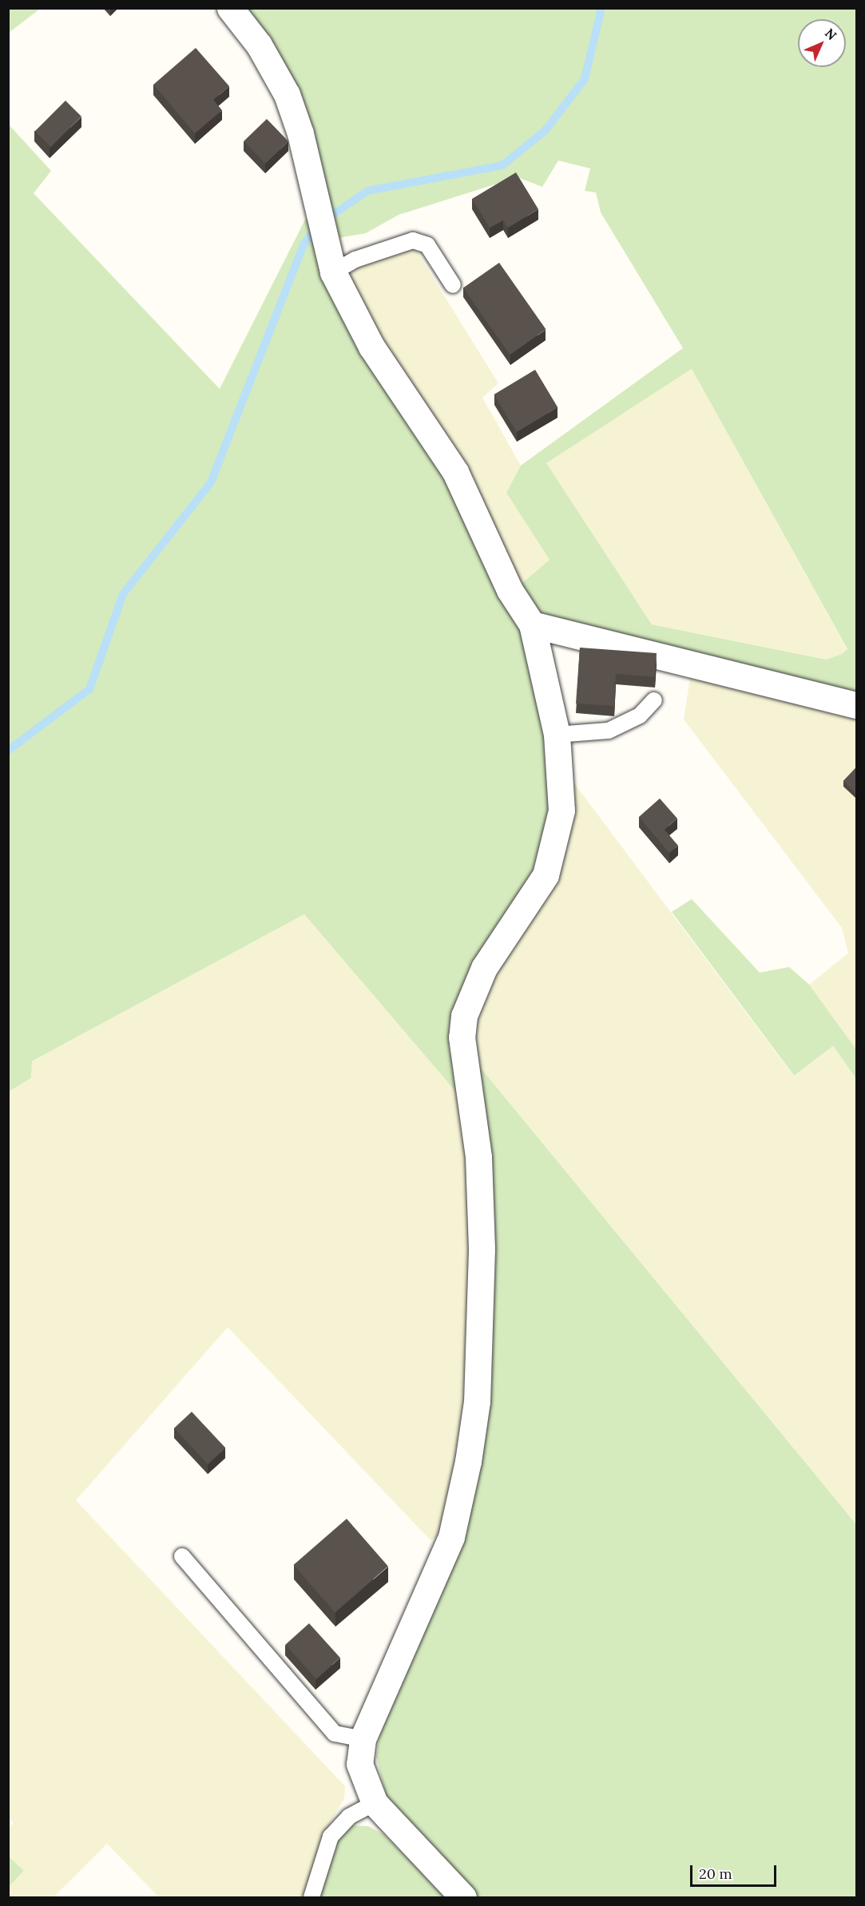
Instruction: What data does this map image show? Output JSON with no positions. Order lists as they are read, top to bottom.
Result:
{
  "scale_bar": "20 m",
  "north": "top right"
}
